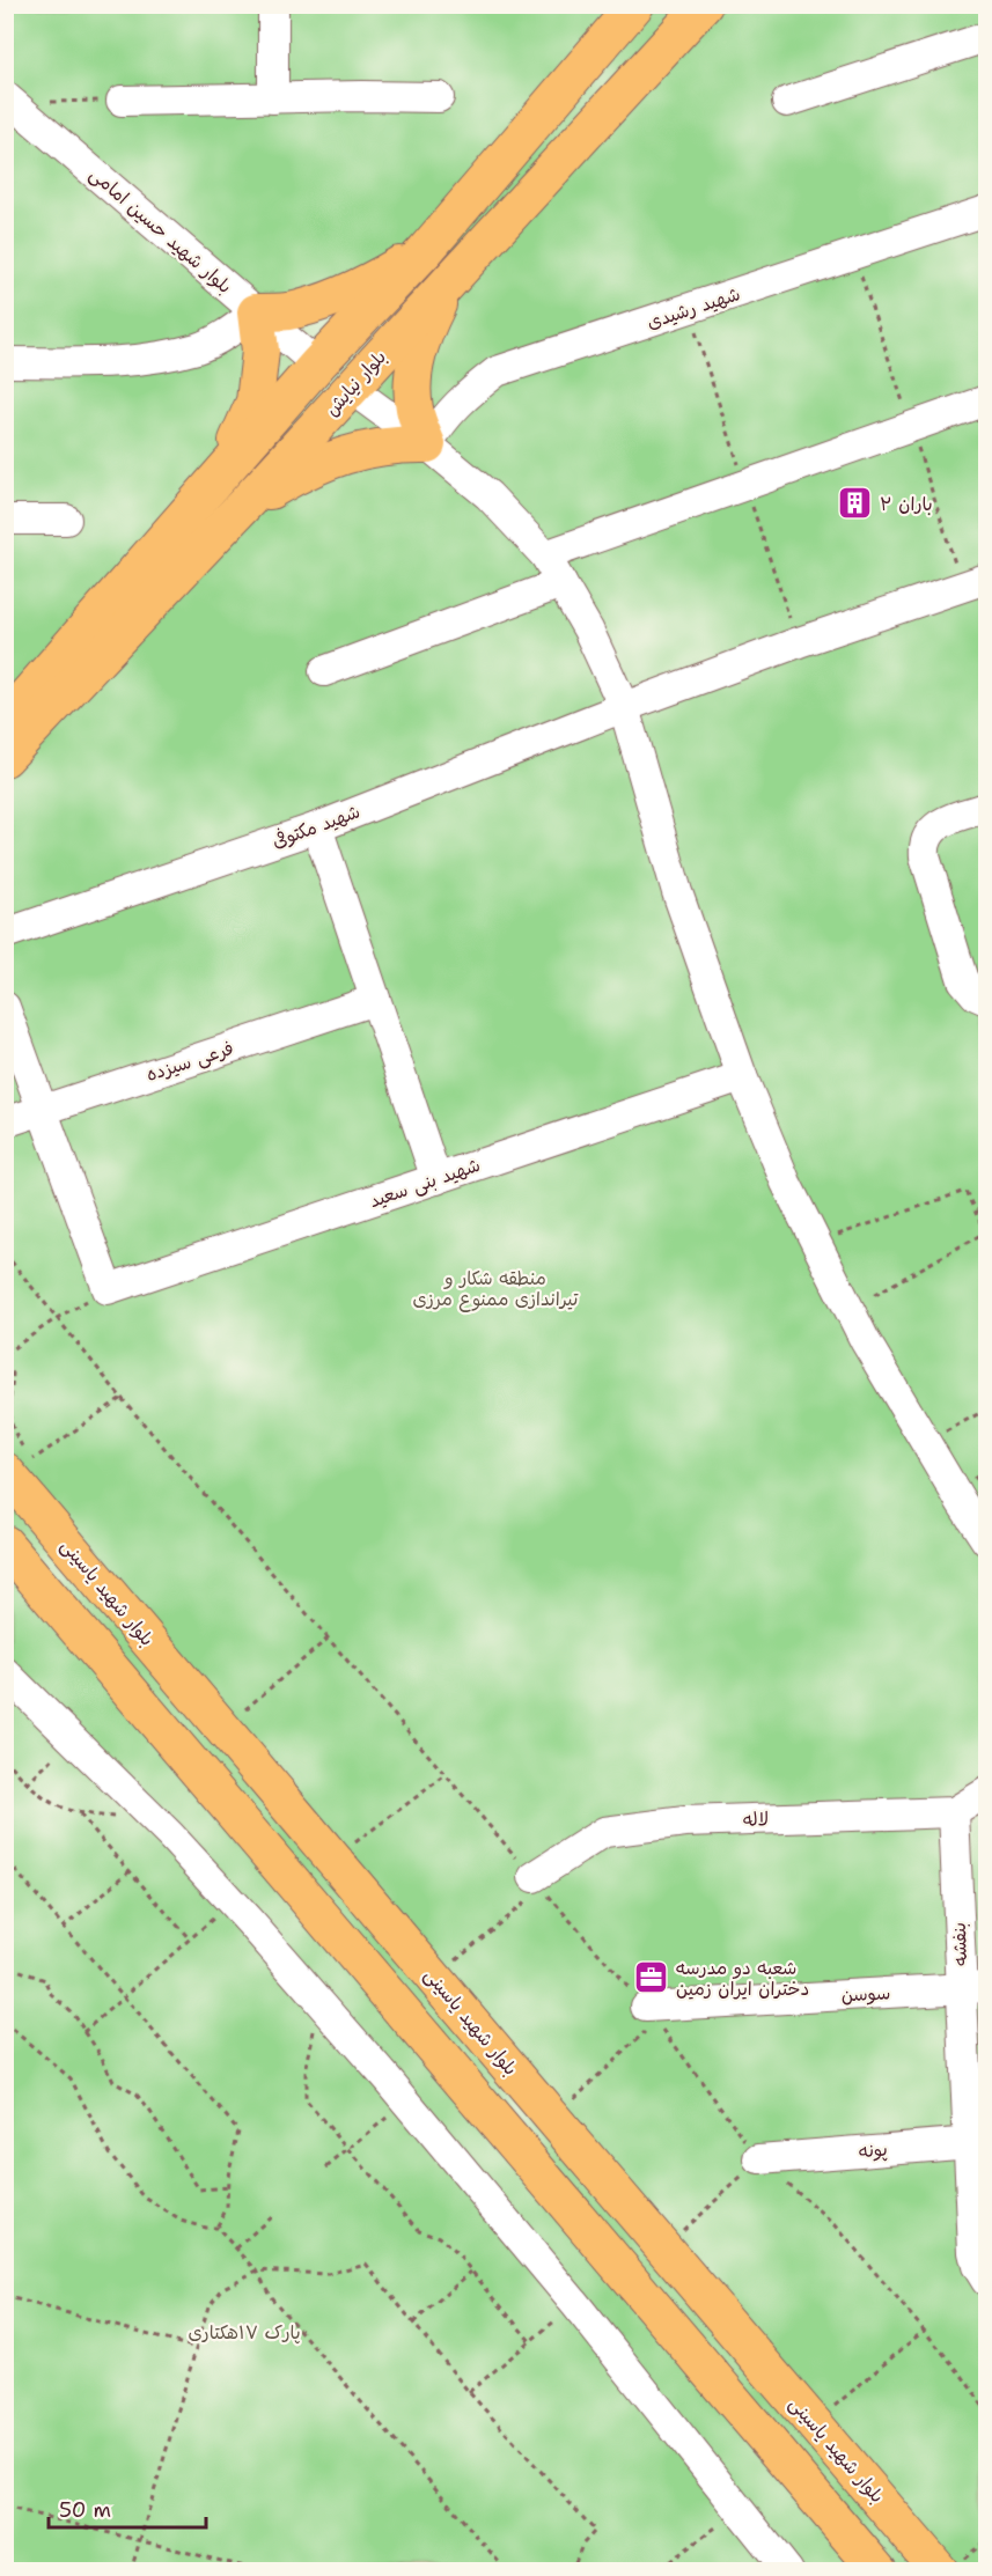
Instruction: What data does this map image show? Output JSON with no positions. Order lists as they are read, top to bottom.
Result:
{
  "streets": {
    "main road": ["بلوار نیایش", "بلوار شهید یاسینی"],
    "street": [
      "بلوار شهید حسین امامی",
      "شهید رشیدی",
      "شهید مکتوفی",
      "فرعی سیزده",
      "شهید بنی سعید",
      "لاله",
      "بنفشه",
      "سوسن",
      "پونه"
    ]
  },
  "crossings": [
    ["بلوار شهید حسین امامی", "بلوار نیایش"],
    ["لاله", "بنفشه"],
    ["بنفشه", "سوسن"],
    ["بنفشه", "پونه"]
  ],
  "parks": ["منطقه شکار و تیراندازی ممنوع مرزی", "پارک ۱۷هکتاری"],
  "places": {
    "building": ["باران ۲"],
    "office": ["شعبه دو مدرسه دختران ایران زمین"]
  },
  "scale_bar": "50 m"
}
